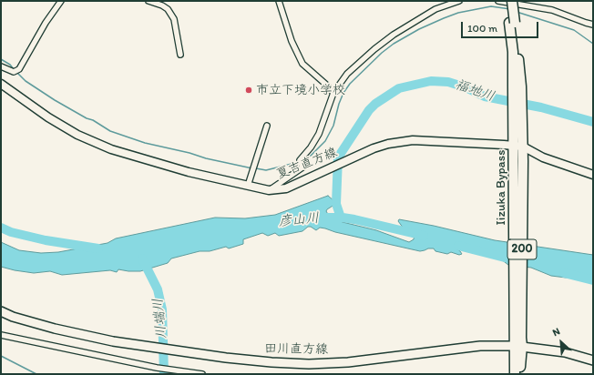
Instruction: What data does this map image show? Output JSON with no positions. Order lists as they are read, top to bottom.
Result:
{
  "streets": {
    "highway": ["200"],
    "main road": ["夏吉直方線", "田川直方線"]
  },
  "crossings": [
    ["夏吉直方線", "200"],
    ["200", "田川直方線"]
  ],
  "water": ["福地川", "彦山川", "川端川"],
  "places": ["市立下境小学校"],
  "scale_bar": "100 m",
  "north": "top left"
}
